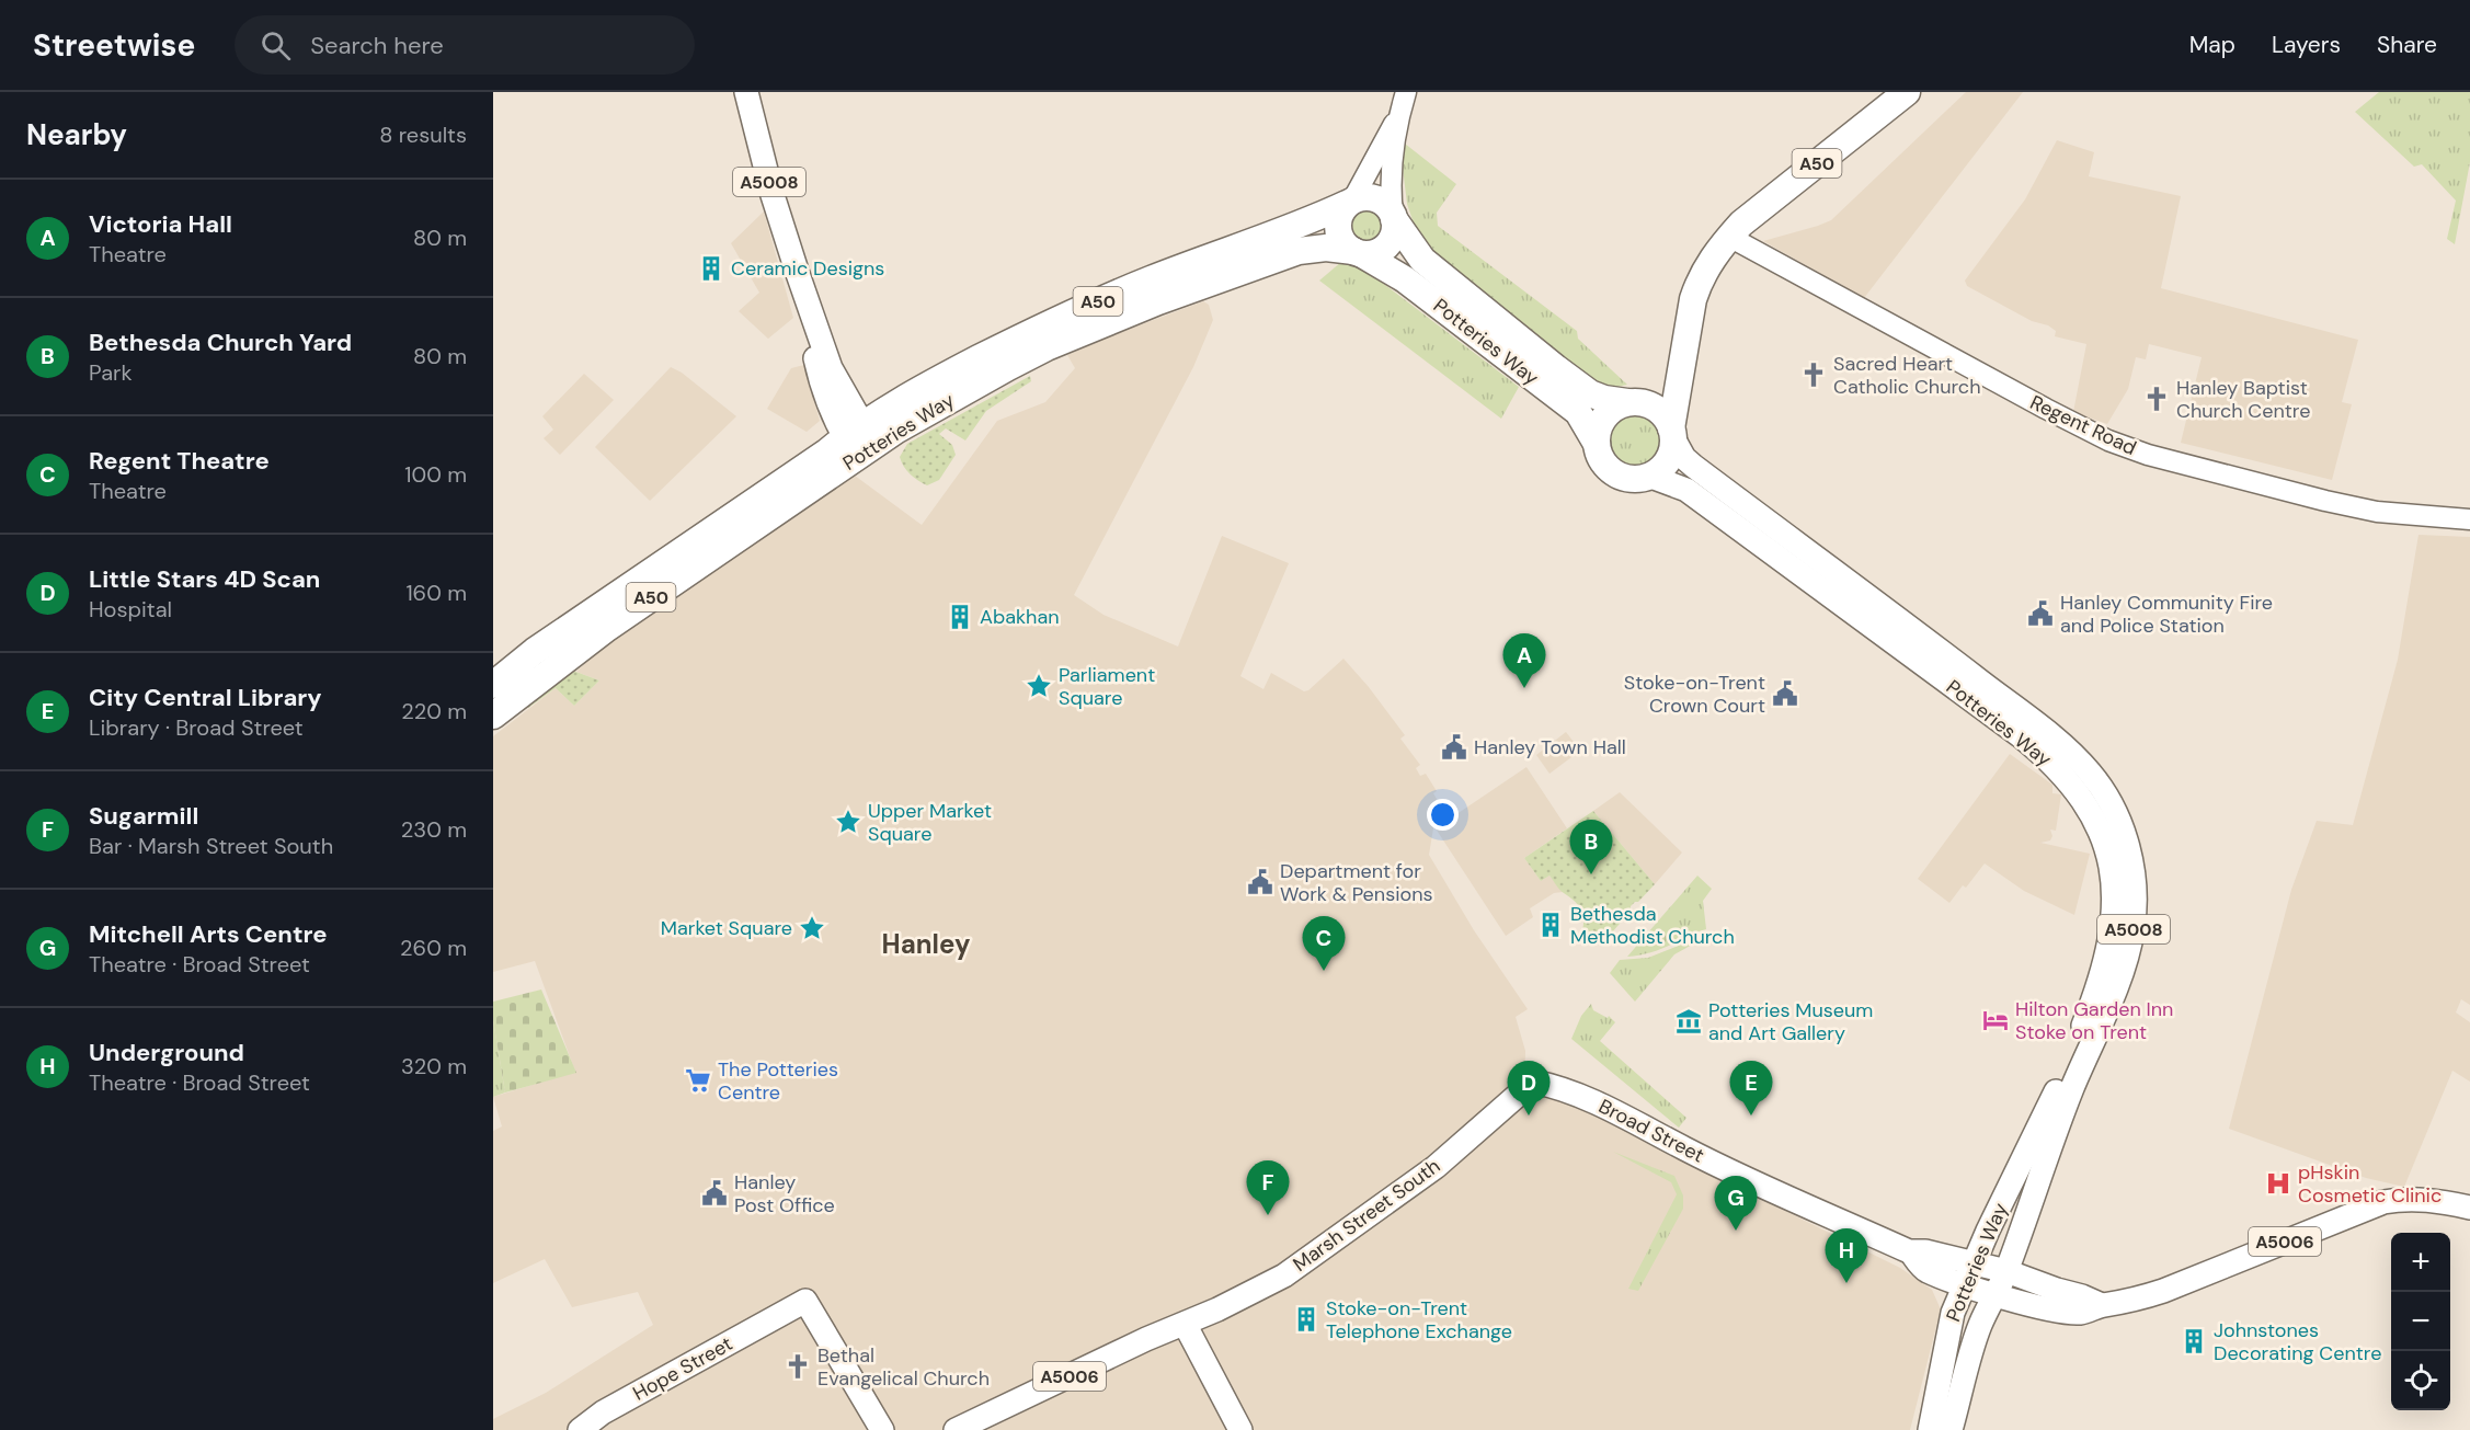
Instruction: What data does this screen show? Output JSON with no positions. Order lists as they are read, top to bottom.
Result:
{
  "streets": {
    "highway": ["A50", "Potteries Way"],
    "main road": [
      "A5008",
      "Broad Street",
      "Marsh Street South",
      "A5006",
      "Hope Street"
    ],
    "street": ["Regent Road"]
  },
  "crossings": [
    ["A50", "Potteries Way"],
    ["A50", "Regent Road"],
    ["A5008", "Potteries Way"],
    ["A5008", "Broad Street"],
    ["Potteries Way", "Broad Street"],
    ["Broad Street", "Marsh Street South"],
    ["Marsh Street South", "A5006"]
  ],
  "districts": ["Hanley"],
  "places": {
    "building": [
      "Ceramic Designs",
      "Abakhan",
      "Bethesda Methodist Church",
      "Stoke-on-Trent Telephone Exchange",
      "Johnstones Decorating Centre"
    ],
    "church": ["Sacred Heart Catholic Church", "Hanley Baptist Church Centre", "Bethal Evangelical Church"],
    "public building": [
      "Hanley Community Fire and Police Station",
      "Stoke-on-Trent Crown Court",
      "Hanley Town Hall",
      "Department for Work & Pensions",
      "Hanley Post Office"
    ],
    "place": ["Parliament Square", "Upper Market Square", "Market Square"],
    "hotel": ["Hilton Garden Inn Stoke on Trent"],
    "museum": ["Potteries Museum and Art Gallery"],
    "supermarket": ["The Potteries Centre"],
    "hospital": ["pHskin Cosmetic Clinic"]
  },
  "page": {
    "header": "Streetwise",
    "search": "Search here",
    "nav": ["Map", "Layers", "Share"],
    "heading": ["Nearby", "8 results"],
    "list": [
      {
        "mark": "A",
        "name": "Victoria Hall",
        "note": "Theatre",
        "value": "80 m"
      },
      {
        "mark": "B",
        "name": "Bethesda Church Yard",
        "note": "Park",
        "value": "80 m"
      },
      {
        "mark": "C",
        "name": "Regent Theatre",
        "note": "Theatre",
        "value": "100 m"
      },
      {
        "mark": "D",
        "name": "Little Stars 4D Scan",
        "note": "Hospital",
        "value": "160 m"
      },
      {
        "mark": "E",
        "name": "City Central Library",
        "note": "Library · Broad Street",
        "value": "220 m"
      },
      {
        "mark": "F",
        "name": "Sugarmill",
        "note": "Bar · Marsh Street South",
        "value": "230 m"
      },
      {
        "mark": "G",
        "name": "Mitchell Arts Centre",
        "note": "Theatre · Broad Street",
        "value": "260 m"
      },
      {
        "mark": "H",
        "name": "Underground",
        "note": "Theatre · Broad Street",
        "value": "320 m"
      }
    ],
    "pins": [
      "A",
      "B",
      "C",
      "D",
      "E",
      "F",
      "G",
      "H"
    ],
    "map_buttons": ["+", "−"]
  }
}
